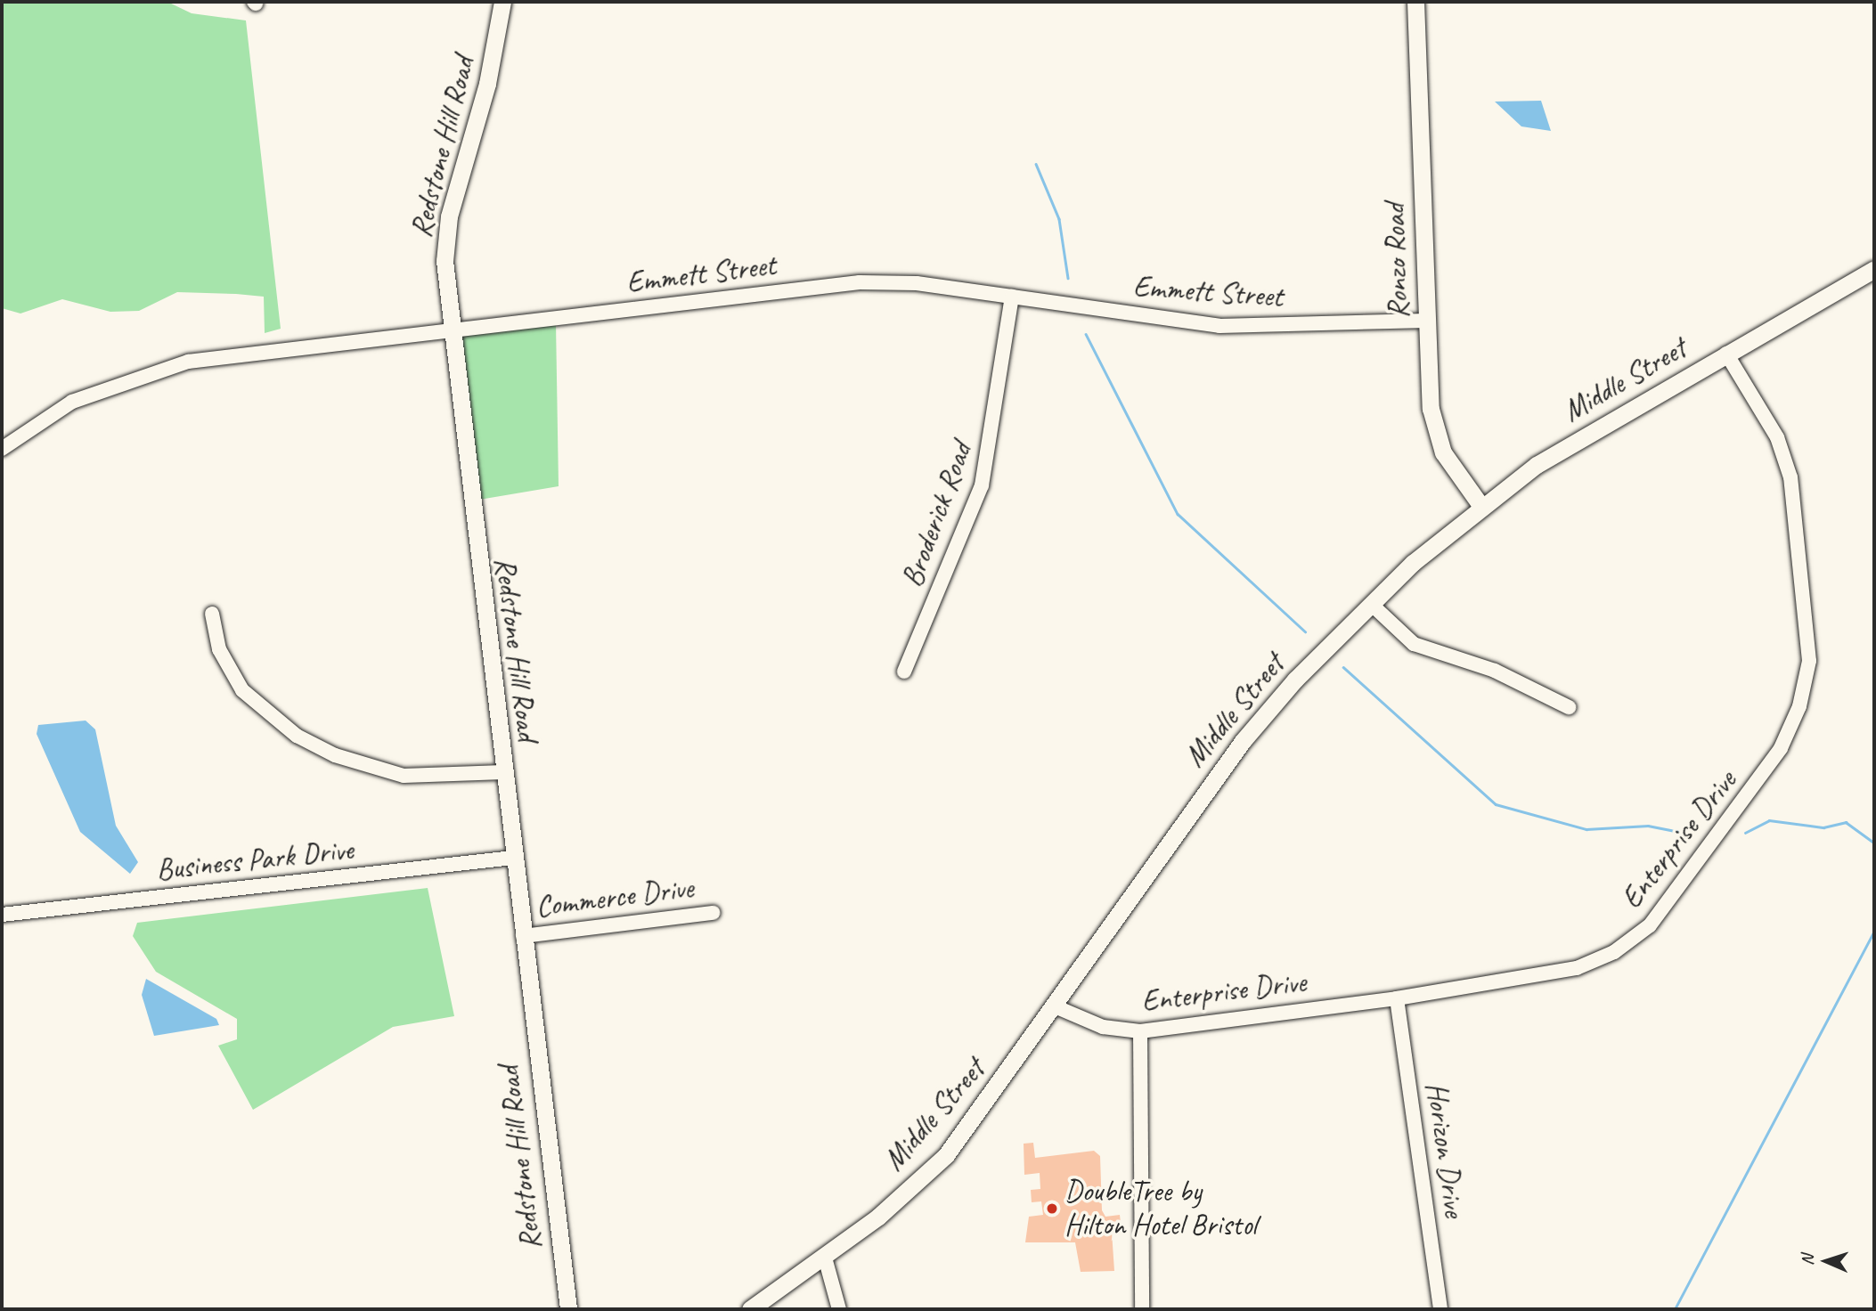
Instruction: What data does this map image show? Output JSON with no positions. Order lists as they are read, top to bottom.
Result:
{
  "streets": {
    "main road": ["Redstone Hill Road", "Ronzo Road", "Middle Street"],
    "street": [
      "Emmett Street",
      "Broderick Road",
      "Enterprise Drive",
      "Business Park Drive",
      "Commerce Drive",
      "Horizon Drive"
    ]
  },
  "crossings": [
    ["Redstone Hill Road", "Emmett Street"],
    ["Redstone Hill Road", "Business Park Drive"],
    ["Redstone Hill Road", "Commerce Drive"],
    ["Ronzo Road", "Emmett Street"],
    ["Ronzo Road", "Middle Street"],
    ["Emmett Street", "Broderick Road"],
    ["Middle Street", "Enterprise Drive"],
    ["Enterprise Drive", "Horizon Drive"]
  ],
  "places": ["DoubleTree by Hilton Hotel Bristol"],
  "north": "left"
}
